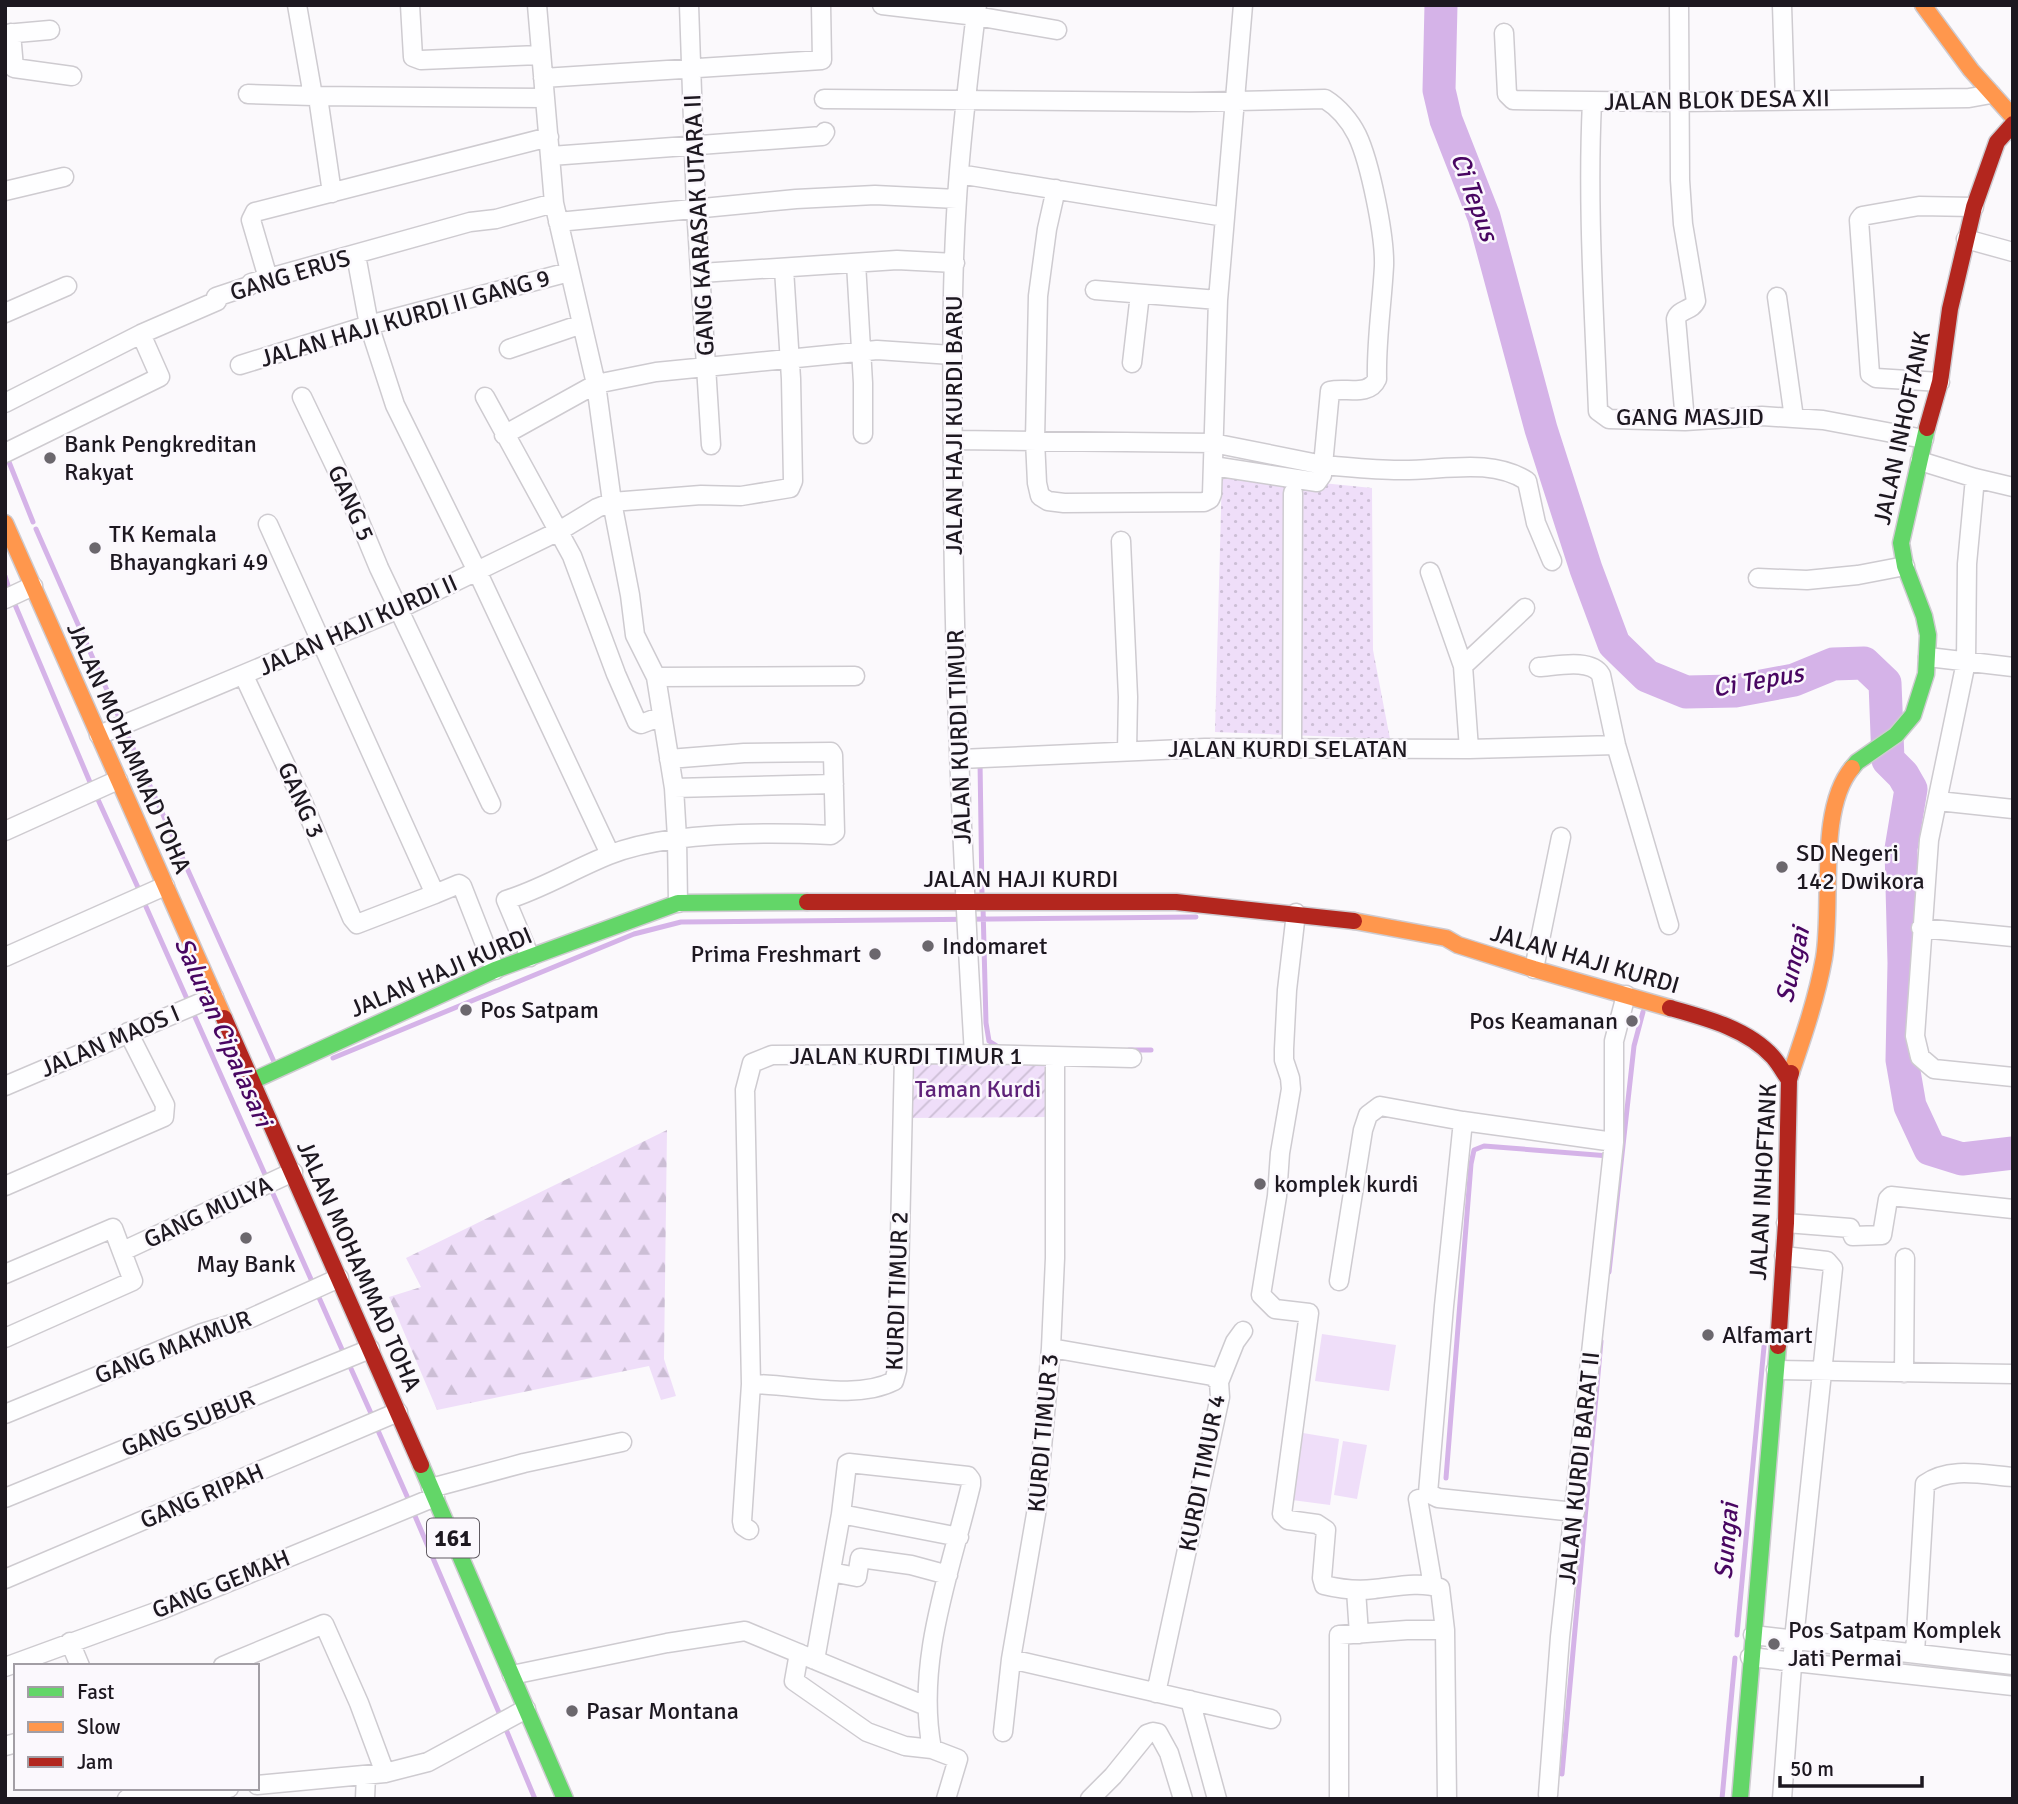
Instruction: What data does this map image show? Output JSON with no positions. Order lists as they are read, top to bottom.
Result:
{
  "streets": {
    "main road": [
      "JALAN INHOFTANK",
      "JALAN MOHAMMAD TOHA",
      "JALAN HAJI KURDI",
      "161"
    ],
    "street": [
      "JALAN BLOK DESA XII",
      "GANG KARASAK UTARA II",
      "GANG ERUS",
      "JALAN HAJI KURDI II GANG 9",
      "GANG MASJID",
      "JALAN HAJI KURDI BARU",
      "GANG 5",
      "JALAN HAJI KURDI II",
      "JALAN KURDI TIMUR",
      "JALAN KURDI SELATAN",
      "GANG 3",
      "JALAN MAOS I",
      "JALAN KURDI TIMUR 1",
      "GANG MULYA",
      "KURDI TIMUR 2",
      "GANG MAKMUR",
      "GANG SUBUR",
      "KURDI TIMUR 3",
      "JALAN KURDI BARAT II",
      "KURDI TIMUR 4",
      "GANG RIPAH",
      "GANG GEMAH"
    ]
  },
  "crossings": [
    ["JALAN BLOK DESA XII", "GANG MASJID"],
    ["GANG MASJID", "JALAN INHOFTANK"],
    ["JALAN HAJI KURDI BARU", "JALAN KURDI TIMUR"],
    ["JALAN INHOFTANK", "JALAN HAJI KURDI"],
    ["GANG 5", "JALAN HAJI KURDI II"],
    ["JALAN HAJI KURDI II", "JALAN MOHAMMAD TOHA"],
    ["JALAN HAJI KURDI II", "GANG 3"],
    ["JALAN KURDI TIMUR", "JALAN KURDI SELATAN"],
    ["JALAN KURDI TIMUR", "JALAN HAJI KURDI"],
    ["JALAN KURDI TIMUR", "JALAN KURDI TIMUR 1"],
    ["JALAN MOHAMMAD TOHA", "JALAN HAJI KURDI"],
    ["JALAN MOHAMMAD TOHA", "JALAN MAOS I"],
    ["JALAN MOHAMMAD TOHA", "GANG MULYA"],
    ["JALAN MOHAMMAD TOHA", "GANG MAKMUR"],
    ["JALAN MOHAMMAD TOHA", "GANG SUBUR"],
    ["JALAN MOHAMMAD TOHA", "GANG RIPAH"],
    ["JALAN MOHAMMAD TOHA", "GANG GEMAH"],
    ["JALAN HAJI KURDI", "JALAN KURDI BARAT II"],
    ["JALAN KURDI TIMUR 1", "KURDI TIMUR 2"],
    ["JALAN KURDI TIMUR 1", "KURDI TIMUR 3"],
    ["KURDI TIMUR 3", "KURDI TIMUR 4"]
  ],
  "water": ["Ci Tepus", "Sungai", "Saluran Cipalasari"],
  "parks": ["Taman Kurdi"],
  "places": [
    "Bank Pengkreditan Rakyat",
    "TK Kemala Bhayangkari 49",
    "SD Negeri 142 Dwikora",
    "Indomaret",
    "Prima Freshmart",
    "Pos Satpam",
    "Pos Keamanan",
    "komplek kurdi",
    "May Bank",
    "Alfamart",
    "Pos Satpam Komplek Jati Permai",
    "Pasar Montana"
  ],
  "legend": ["Fast", "Slow", "Jam"],
  "scale_bar": "50 m"
}
